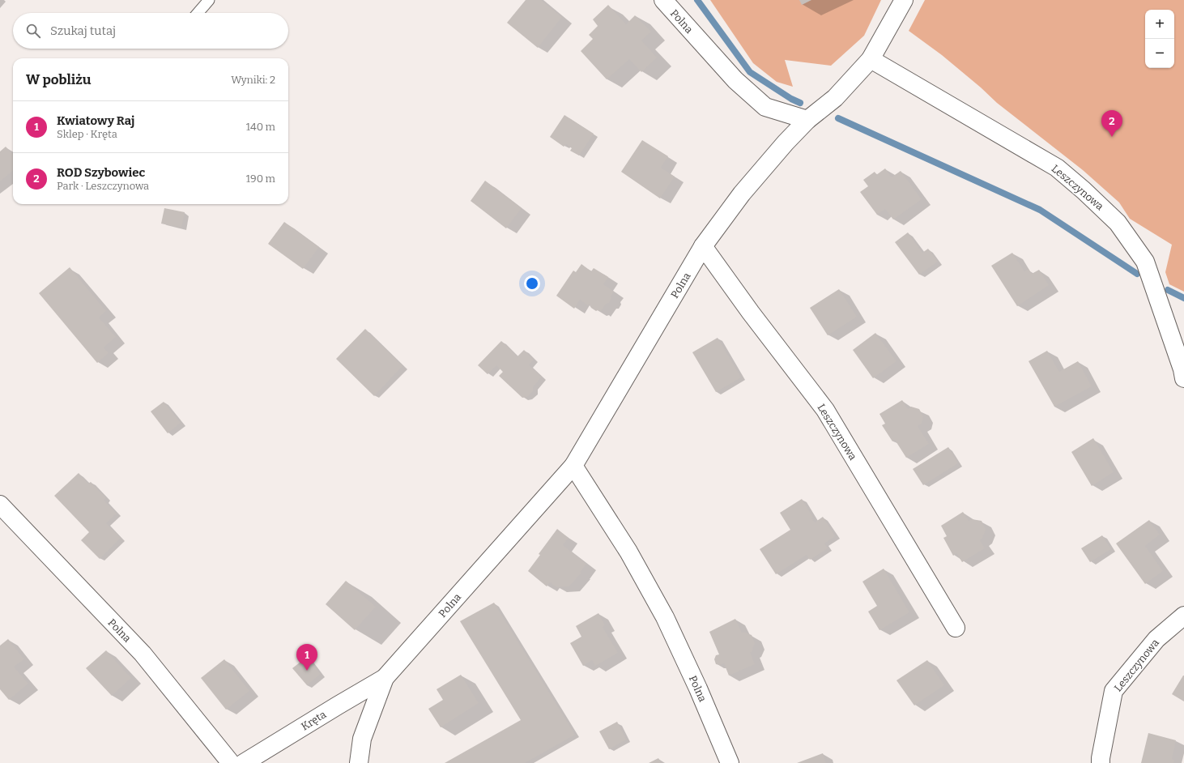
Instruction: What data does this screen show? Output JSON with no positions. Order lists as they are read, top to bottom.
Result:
{
  "streets": {
    "street": ["Polna", "Leszczynowa", "Kręta"]
  },
  "crossings": [
    ["Polna", "Leszczynowa"],
    ["Polna", "Kręta"]
  ],
  "page": {
    "map_buttons": ["+", "−"],
    "search": "Szukaj tutaj",
    "heading": ["W pobliżu", "Wyniki: 2"],
    "list": [
      {
        "mark": "1",
        "name": "Kwiatowy Raj",
        "note": "Sklep · Kręta",
        "value": "140 m"
      },
      {
        "mark": "2",
        "name": "ROD Szybowiec",
        "note": "Park · Leszczynowa",
        "value": "190 m"
      }
    ],
    "pins": ["2", "1"]
  }
}
